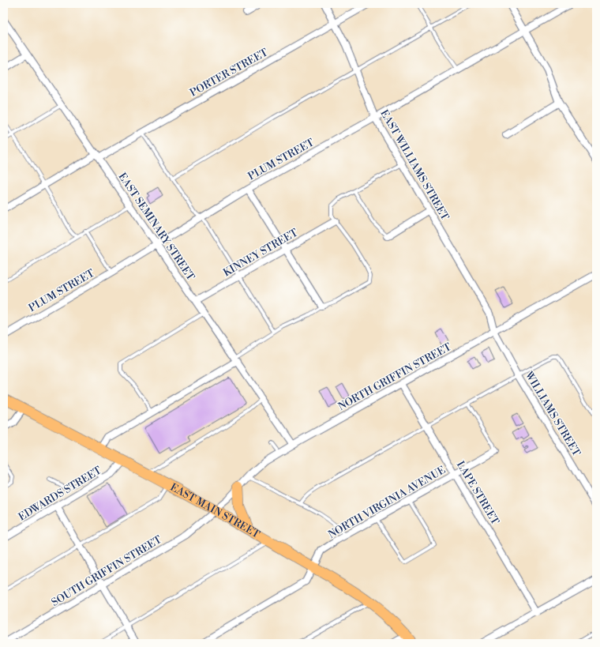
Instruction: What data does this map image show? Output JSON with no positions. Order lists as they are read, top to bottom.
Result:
{
  "streets": {
    "main road": ["EAST MAIN STREET"],
    "street": [
      "PORTER STREET",
      "PLUM STREET",
      "EAST WILLIAMS STREET",
      "EAST SEMINARY STREET",
      "KINNEY STREET",
      "NORTH GRIFFIN STREET",
      "WILLIAMS STREET",
      "LAPE STREET",
      "EDWARDS STREET",
      "NORTH VIRGINIA AVENUE",
      "SOUTH GRIFFIN STREET"
    ]
  },
  "crossings": [
    ["PORTER STREET", "EAST WILLIAMS STREET"],
    ["PORTER STREET", "EAST SEMINARY STREET"],
    ["PLUM STREET", "EAST WILLIAMS STREET"],
    ["PLUM STREET", "EAST SEMINARY STREET"],
    ["EAST WILLIAMS STREET", "NORTH GRIFFIN STREET"],
    ["EAST WILLIAMS STREET", "WILLIAMS STREET"],
    ["EAST SEMINARY STREET", "KINNEY STREET"],
    ["EAST SEMINARY STREET", "NORTH GRIFFIN STREET"],
    ["NORTH GRIFFIN STREET", "WILLIAMS STREET"],
    ["NORTH GRIFFIN STREET", "LAPE STREET"],
    ["NORTH GRIFFIN STREET", "EAST MAIN STREET"],
    ["NORTH GRIFFIN STREET", "SOUTH GRIFFIN STREET"],
    ["LAPE STREET", "NORTH VIRGINIA AVENUE"],
    ["EDWARDS STREET", "EAST MAIN STREET"],
    ["NORTH VIRGINIA AVENUE", "EAST MAIN STREET"],
    ["EAST MAIN STREET", "SOUTH GRIFFIN STREET"]
  ]
}
